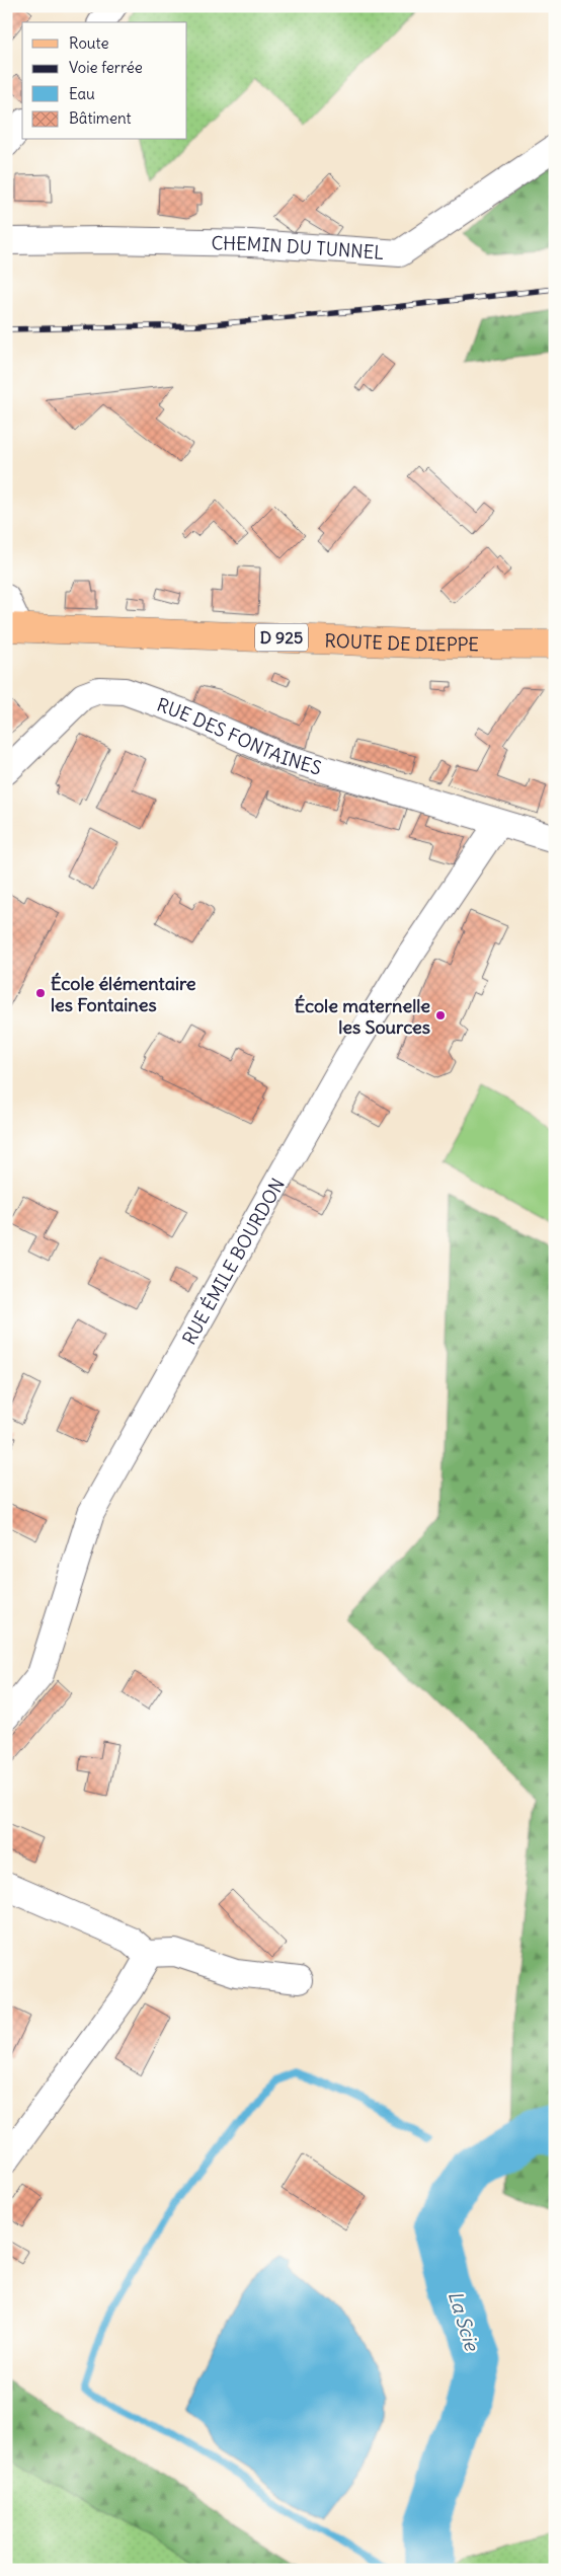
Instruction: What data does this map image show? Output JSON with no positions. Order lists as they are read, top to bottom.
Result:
{
  "streets": {
    "main road": ["D 925", "ROUTE DE DIEPPE"],
    "street": ["CHEMIN DU TUNNEL", "RUE DES FONTAINES", "RUE ÉMILE BOURDON"]
  },
  "crossings": [
    ["RUE DES FONTAINES", "RUE ÉMILE BOURDON"]
  ],
  "water": ["La Scie"],
  "places": ["École élémentaire les Fontaines", "École maternelle les Sources"],
  "legend": [
    "Route",
    "Voie ferrée",
    "Eau",
    "Bâtiment"
  ]
}
